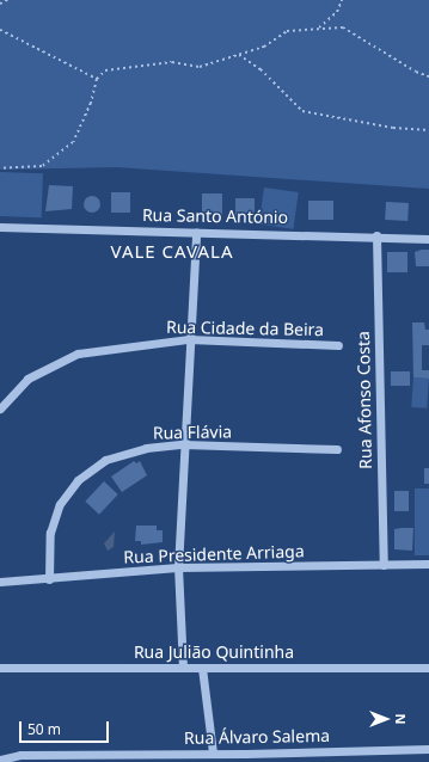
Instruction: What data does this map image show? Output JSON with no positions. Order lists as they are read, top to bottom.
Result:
{
  "streets": {
    "street": [
      "Rua Santo António",
      "Rua Cidade da Beira",
      "Rua Afonso Costa",
      "Rua Flávia",
      "Rua Presidente Arriaga",
      "Rua Julião Quintinha",
      "Rua Álvaro Salema"
    ]
  },
  "crossings": [
    ["Rua Santo António", "Rua Afonso Costa"],
    ["Rua Afonso Costa", "Rua Presidente Arriaga"],
    ["Rua Flávia", "Rua Presidente Arriaga"]
  ],
  "districts": ["VALE CAVALA"],
  "scale_bar": "50 m",
  "north": "right"
}
